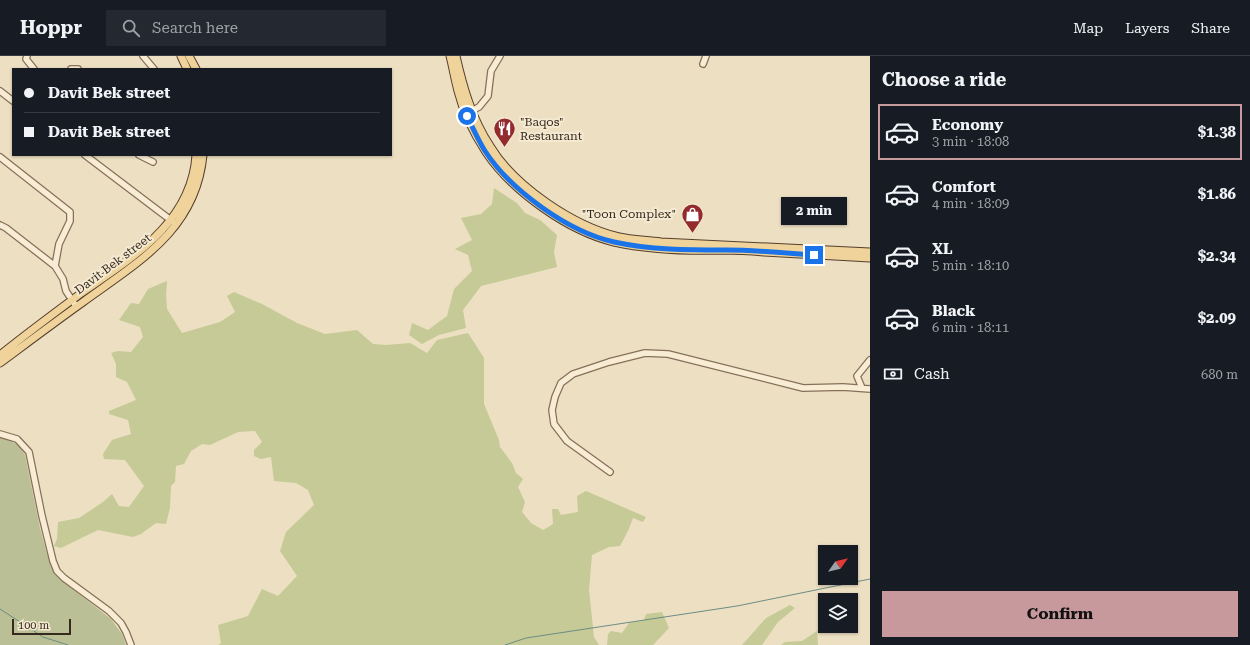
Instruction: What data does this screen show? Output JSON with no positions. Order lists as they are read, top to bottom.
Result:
{
  "streets": {
    "main road": ["Davit Bek street"]
  },
  "places": {
    "restaurant": ["\"Baqos\" Restaurant"],
    "shop": ["\"Toon Complex\""]
  },
  "scale_bar": "100 m",
  "north": "top right",
  "page": {
    "header": "Hoppr",
    "search": "Search here",
    "nav": ["Map", "Layers", "Share"],
    "heading": "Choose a ride",
    "banner": ["Davit Bek street", "Davit Bek street"],
    "list": [
      {
        "name": "Economy",
        "note": "3 min · 18:08",
        "value": "$1.38"
      },
      {
        "name": "Comfort",
        "note": "4 min · 18:09",
        "value": "$1.86"
      },
      {
        "name": "XL",
        "note": "5 min · 18:10",
        "value": "$2.34"
      },
      {
        "name": "Black",
        "note": "6 min · 18:11",
        "value": "$2.09"
      }
    ],
    "bubble": "2 min",
    "pay": ["Cash", "680 m"],
    "buttons": "Confirm",
    "scale": "100 m"
  }
}
